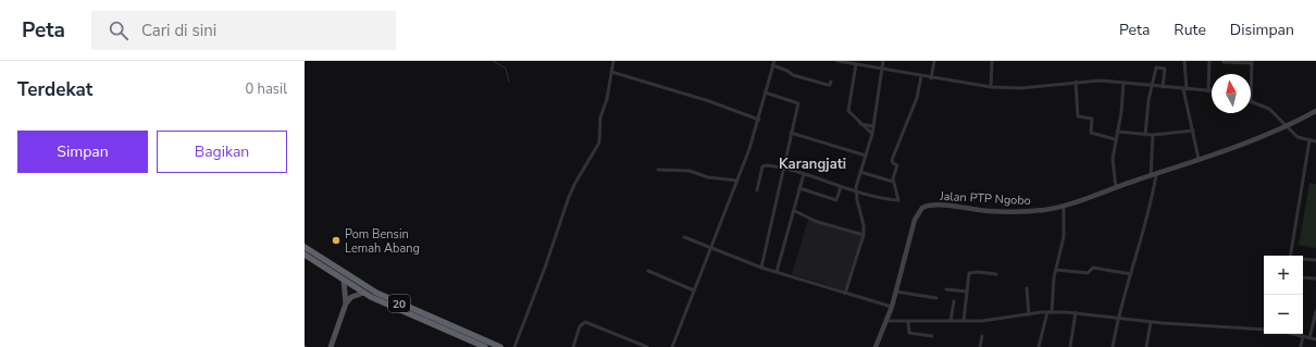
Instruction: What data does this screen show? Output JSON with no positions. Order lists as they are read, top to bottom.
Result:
{
  "streets": {
    "highway": ["20"],
    "main road": ["Jalan PTP Ngobo"]
  },
  "districts": ["Karangjati"],
  "places": ["Pom Bensin Lemah Abang"],
  "north": "top",
  "page": {
    "header": "Peta",
    "search": "Cari di sini",
    "nav": ["Peta", "Rute", "Disimpan"],
    "heading": ["Terdekat", "0 hasil"],
    "buttons": ["Simpan", "Bagikan"],
    "map_buttons": ["+", "−"]
  }
}
